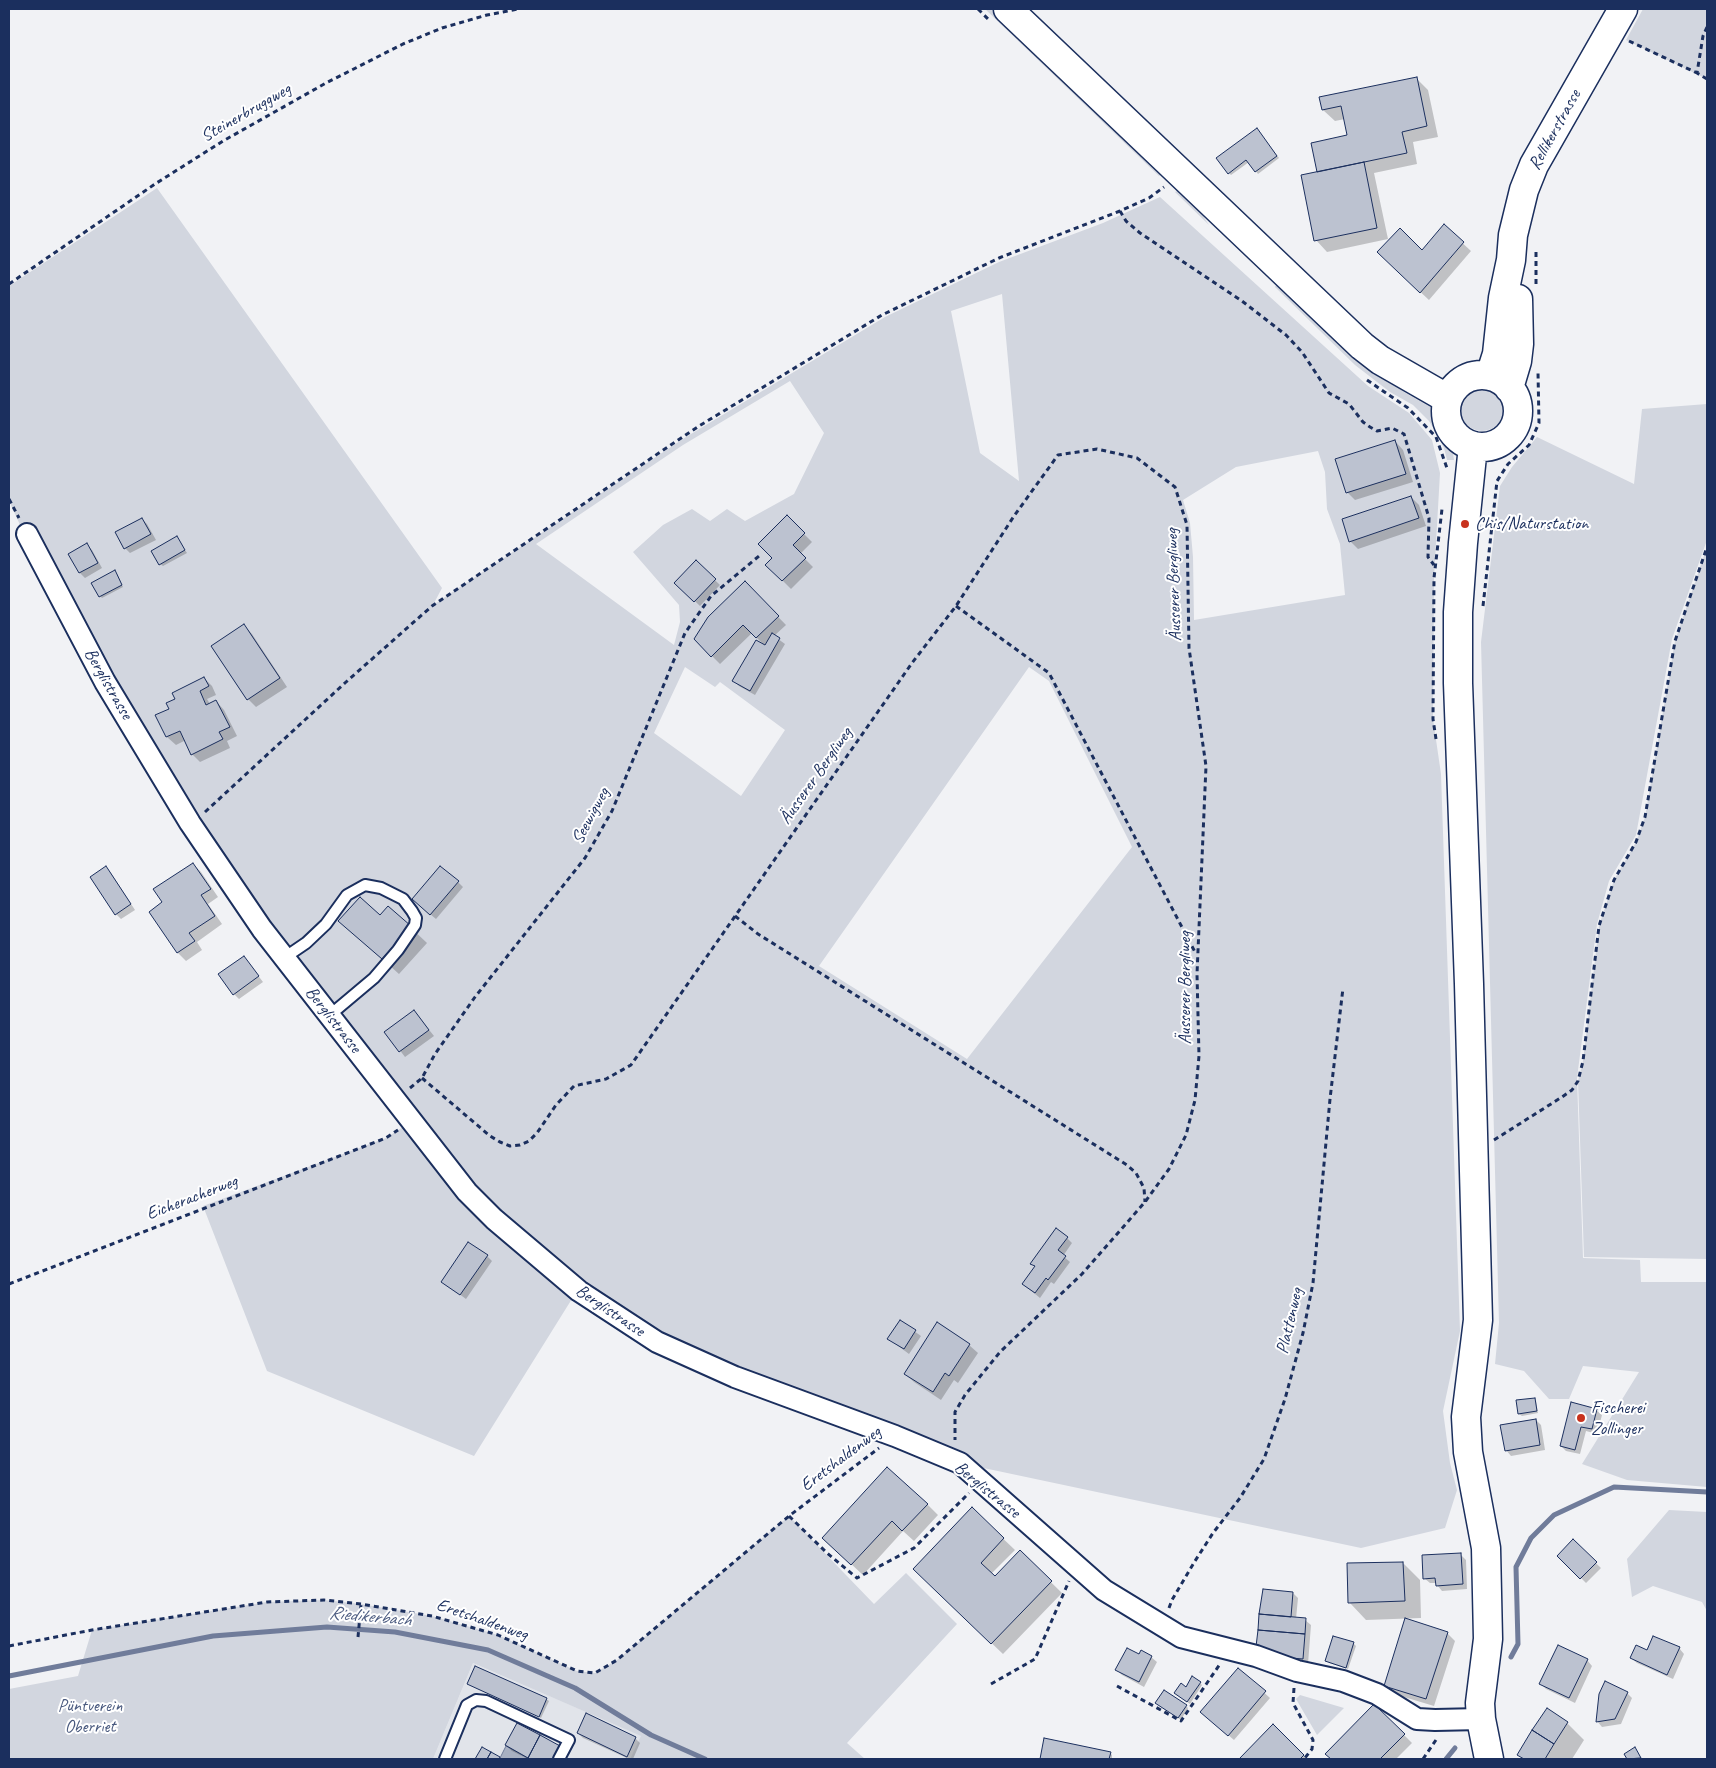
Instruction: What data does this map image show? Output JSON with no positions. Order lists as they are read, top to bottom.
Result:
{
  "streets": {
    "main road": ["Rellikerstrasse"],
    "street": ["Berglistrasse"],
    "path": [
      "Steinerbruggweg",
      "Äusserer Bergliweg",
      "Seewigweg",
      "Eicheracherweg",
      "Plattenweg",
      "Eretshaldenweg"
    ]
  },
  "crossings": [
    ["Äusserer Bergliweg", "Berglistrasse"],
    ["Äusserer Bergliweg", "Seewigweg"],
    ["Berglistrasse", "Plattenweg"],
    ["Berglistrasse", "Eretshaldenweg"]
  ],
  "water": ["Riedikerbach"],
  "parks": ["Püntverein Oberriet"],
  "places": ["Chis/Naturstation", "Fischerei Zollinger"]
}
